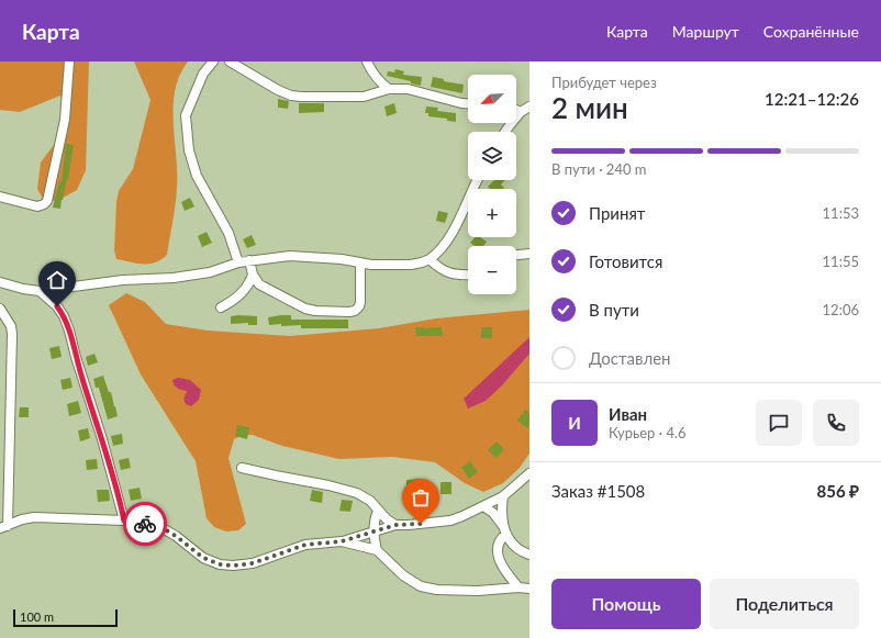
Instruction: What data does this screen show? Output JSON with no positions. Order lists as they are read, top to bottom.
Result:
{
  "scale_bar": "100 m",
  "north": "bottom left",
  "page": {
    "header": "Карта",
    "nav": ["Карта", "Маршрут", "Сохранённые"],
    "heading": ["2 мин", "Прибудет через", "12:21–12:26"],
    "panel": [
      "Иван",
      "Курьер · 4.6",
      "Заказ #1508",
      "856 ₽"
    ],
    "map_buttons": ["+", "−"],
    "bar": "В пути · 240 m",
    "list": [
      ["Принят", "11:53"],
      ["Готовится", "11:55"],
      ["В пути", "12:06"],
      "Доставлен"
    ],
    "round": "И",
    "buttons": ["Помощь", "Поделиться"],
    "scale": "100 m"
  }
}
